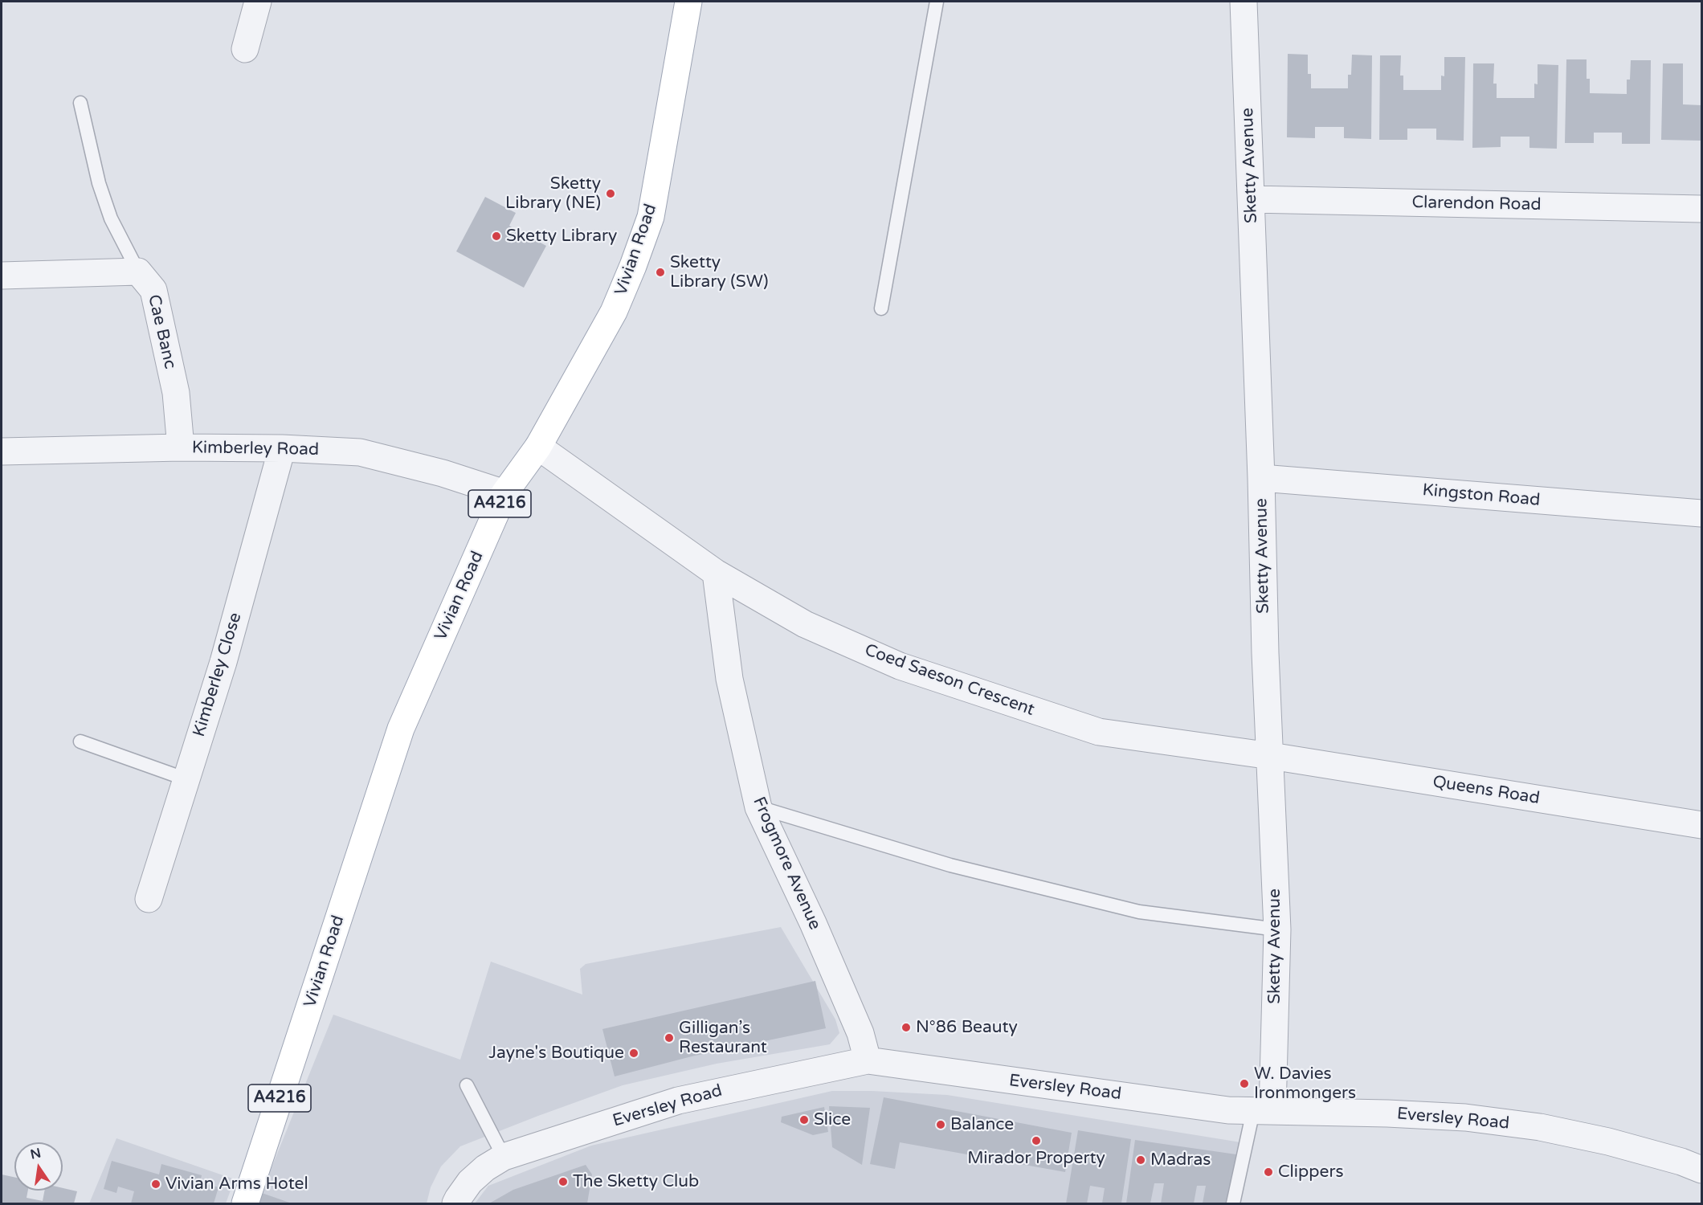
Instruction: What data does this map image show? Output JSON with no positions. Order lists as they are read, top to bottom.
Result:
{
  "streets": {
    "main road": ["Vivian Road", "A4216"],
    "street": [
      "Sketty Avenue",
      "Clarendon Road",
      "Cae Banc",
      "Kimberley Road",
      "Kingston Road",
      "Kimberley Close",
      "Coed Saeson Crescent",
      "Queens Road",
      "Frogmore Avenue",
      "Eversley Road"
    ]
  },
  "crossings": [
    ["Sketty Avenue", "Clarendon Road"],
    ["Sketty Avenue", "Kingston Road"],
    ["Sketty Avenue", "Coed Saeson Crescent"],
    ["Sketty Avenue", "Queens Road"],
    ["Sketty Avenue", "Eversley Road"],
    ["Vivian Road", "Kimberley Road"],
    ["Vivian Road", "Coed Saeson Crescent"],
    ["Cae Banc", "Kimberley Road"],
    ["Kimberley Road", "Kimberley Close"],
    ["Coed Saeson Crescent", "Queens Road"],
    ["Coed Saeson Crescent", "Frogmore Avenue"],
    ["Frogmore Avenue", "Eversley Road"]
  ],
  "places": [
    "Sketty Library (NE)",
    "Sketty Library",
    "Sketty Library (SW)",
    "N°86 Beauty",
    "Gilligan’s Restaurant",
    "Jayne's Boutique",
    "W. Davies Ironmongers",
    "Slice",
    "Balance",
    "Mirador Property",
    "Madras",
    "Clippers",
    "The Sketty Club",
    "Vivian Arms Hotel"
  ],
  "north": "top"
}
